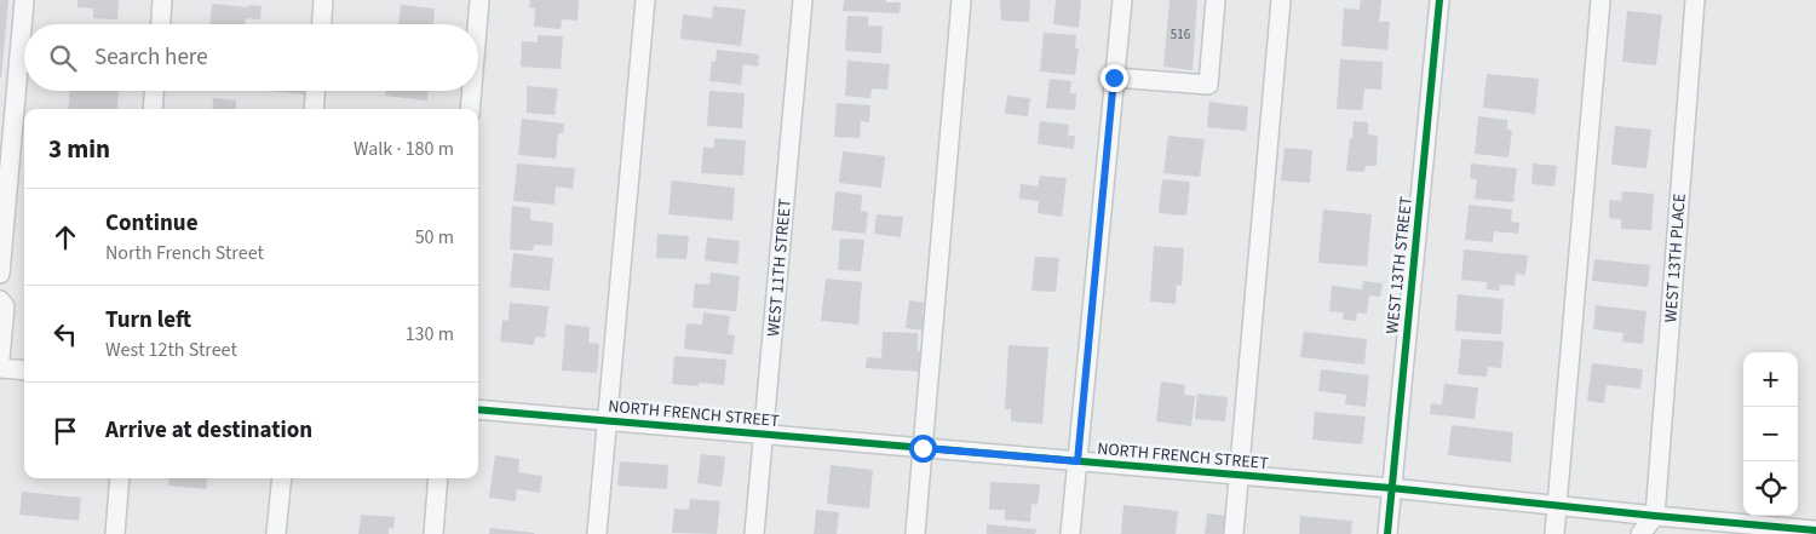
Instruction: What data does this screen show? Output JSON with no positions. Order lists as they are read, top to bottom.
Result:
{
  "streets": {
    "street": [
      "WEST 13TH PLACE",
      "WEST 13TH STREET",
      "WEST 11TH STREET",
      "NORTH FRENCH STREET"
    ]
  },
  "crossings": [
    ["WEST 13TH PLACE", "NORTH FRENCH STREET"],
    ["WEST 13TH STREET", "NORTH FRENCH STREET"],
    ["WEST 11TH STREET", "NORTH FRENCH STREET"]
  ],
  "house_numbers": ["516"],
  "page": {
    "search": "Search here",
    "heading": ["3 min", "Walk · 180 m"],
    "list": [
      ["Continue", "North French Street", "50 m"],
      ["Turn left", "West 12th Street", "130 m"],
      "Arrive at destination"
    ],
    "map_buttons": ["+", "−"]
  }
}
